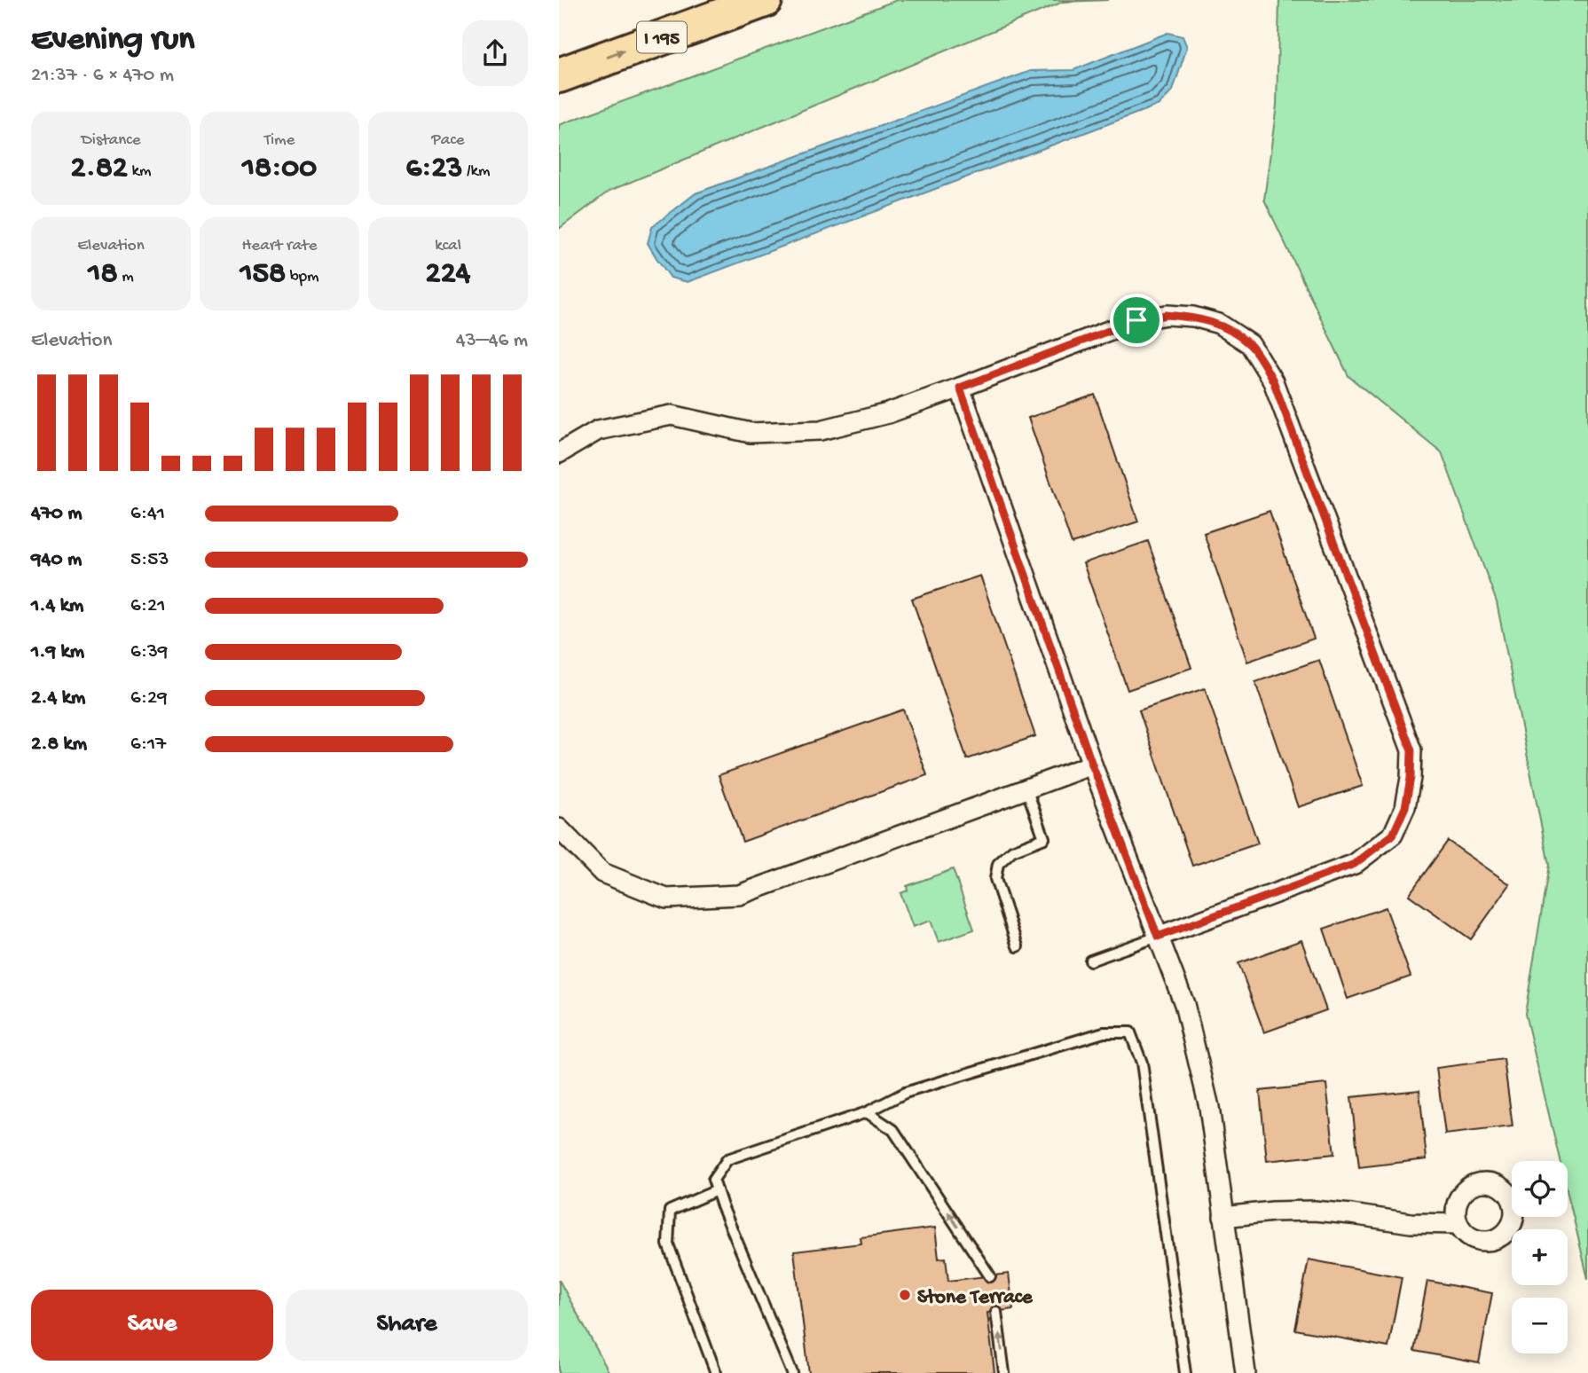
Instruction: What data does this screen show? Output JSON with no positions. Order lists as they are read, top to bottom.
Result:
{
  "streets": {
    "highway": ["I 195"]
  },
  "places": ["Stone Terrace"],
  "page": {
    "heading": ["Evening run", "21:37 · 6 × 470 m"],
    "stats": [
      ["Distance", "2.82 km"],
      ["Time", "18:00"],
      ["Pace", "6:23 /km"],
      ["Elevation", "18 m"],
      ["Heart rate", "158 bpm"],
      ["kcal", "224"]
    ],
    "chart": ["Elevation", "43–46 m"],
    "list": [
      {
        "name": "470 m",
        "note": "6:41"
      },
      {
        "name": "940 m",
        "note": "5:53"
      },
      {
        "name": "1.4 km",
        "note": "6:21"
      },
      {
        "name": "1.9 km",
        "note": "6:39"
      },
      {
        "name": "2.4 km",
        "note": "6:29"
      },
      {
        "name": "2.8 km",
        "note": "6:17"
      }
    ],
    "map_buttons": ["+", "−"],
    "buttons": ["Save", "Share"]
  }
}
